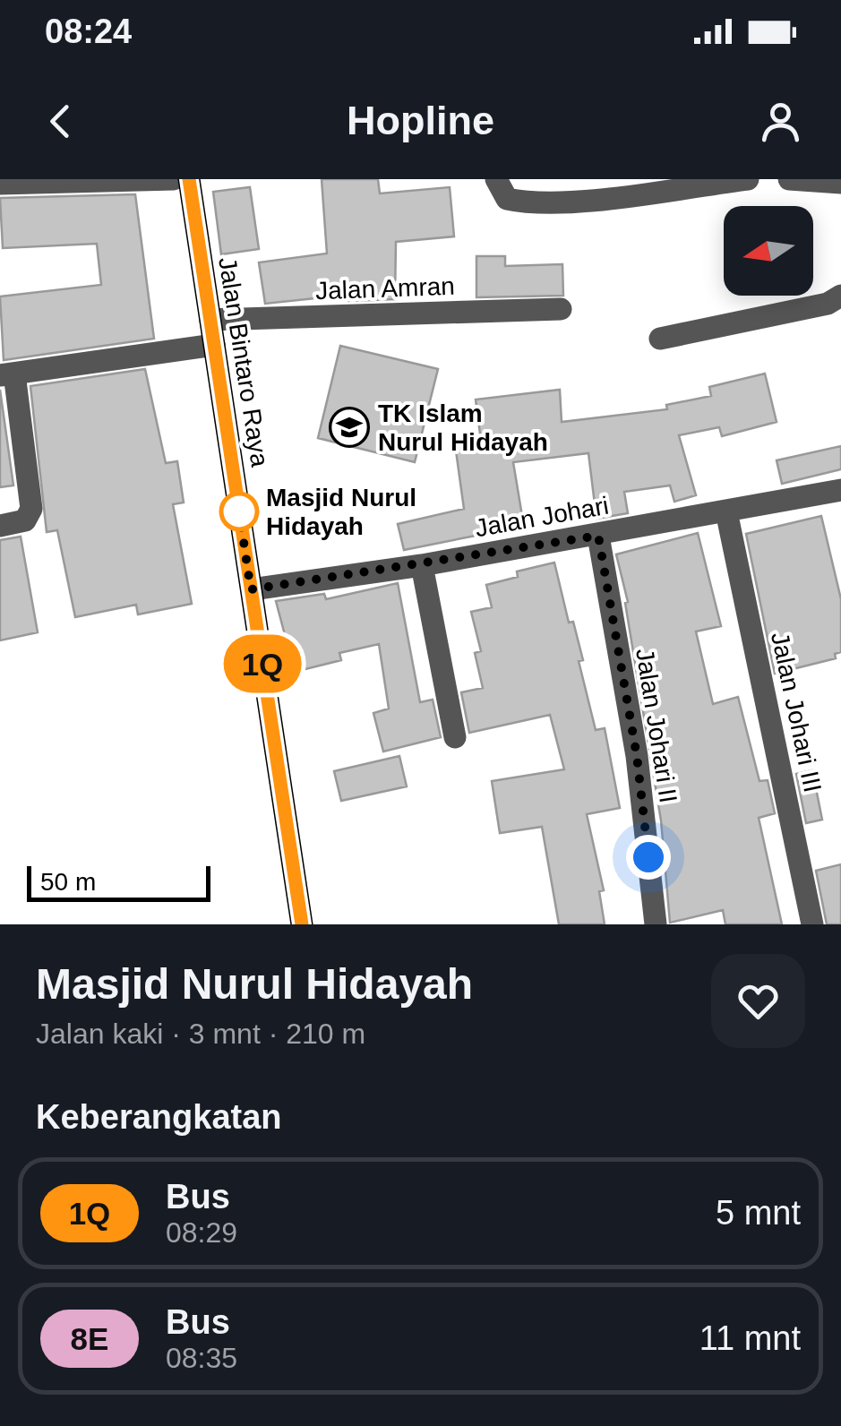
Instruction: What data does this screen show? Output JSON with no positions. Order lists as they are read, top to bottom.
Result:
{
  "streets": {
    "main road": ["Jalan Bintaro Raya"],
    "street": [
      "Jalan Amran",
      "Jalan Johari",
      "Jalan Johari III",
      "Jalan Johari II"
    ]
  },
  "crossings": [
    ["Jalan Amran", "Jalan Bintaro Raya"],
    ["Jalan Bintaro Raya", "Jalan Johari"],
    ["Jalan Johari", "Jalan Johari III"],
    ["Jalan Johari", "Jalan Johari II"]
  ],
  "places": {
    "school or university": ["TK Islam Nurul Hidayah"],
    "other": ["Masjid Nurul Hidayah"]
  },
  "lines": ["bus line 1Q"],
  "scale_bar": "50 m",
  "north": "left",
  "page": {
    "status": "08:24",
    "header": "Hopline",
    "on_map": "1Q",
    "scale": "50 m",
    "heading": [
      ["Masjid Nurul Hidayah", "Jalan kaki · 3 mnt · 210 m"],
      "Keberangkatan"
    ],
    "list": [
      {
        "mark": "1Q",
        "name": "Bus",
        "note": "08:29",
        "value": "5 mnt"
      },
      {
        "mark": "8E",
        "name": "Bus",
        "note": "08:35",
        "value": "11 mnt"
      }
    ]
  }
}
